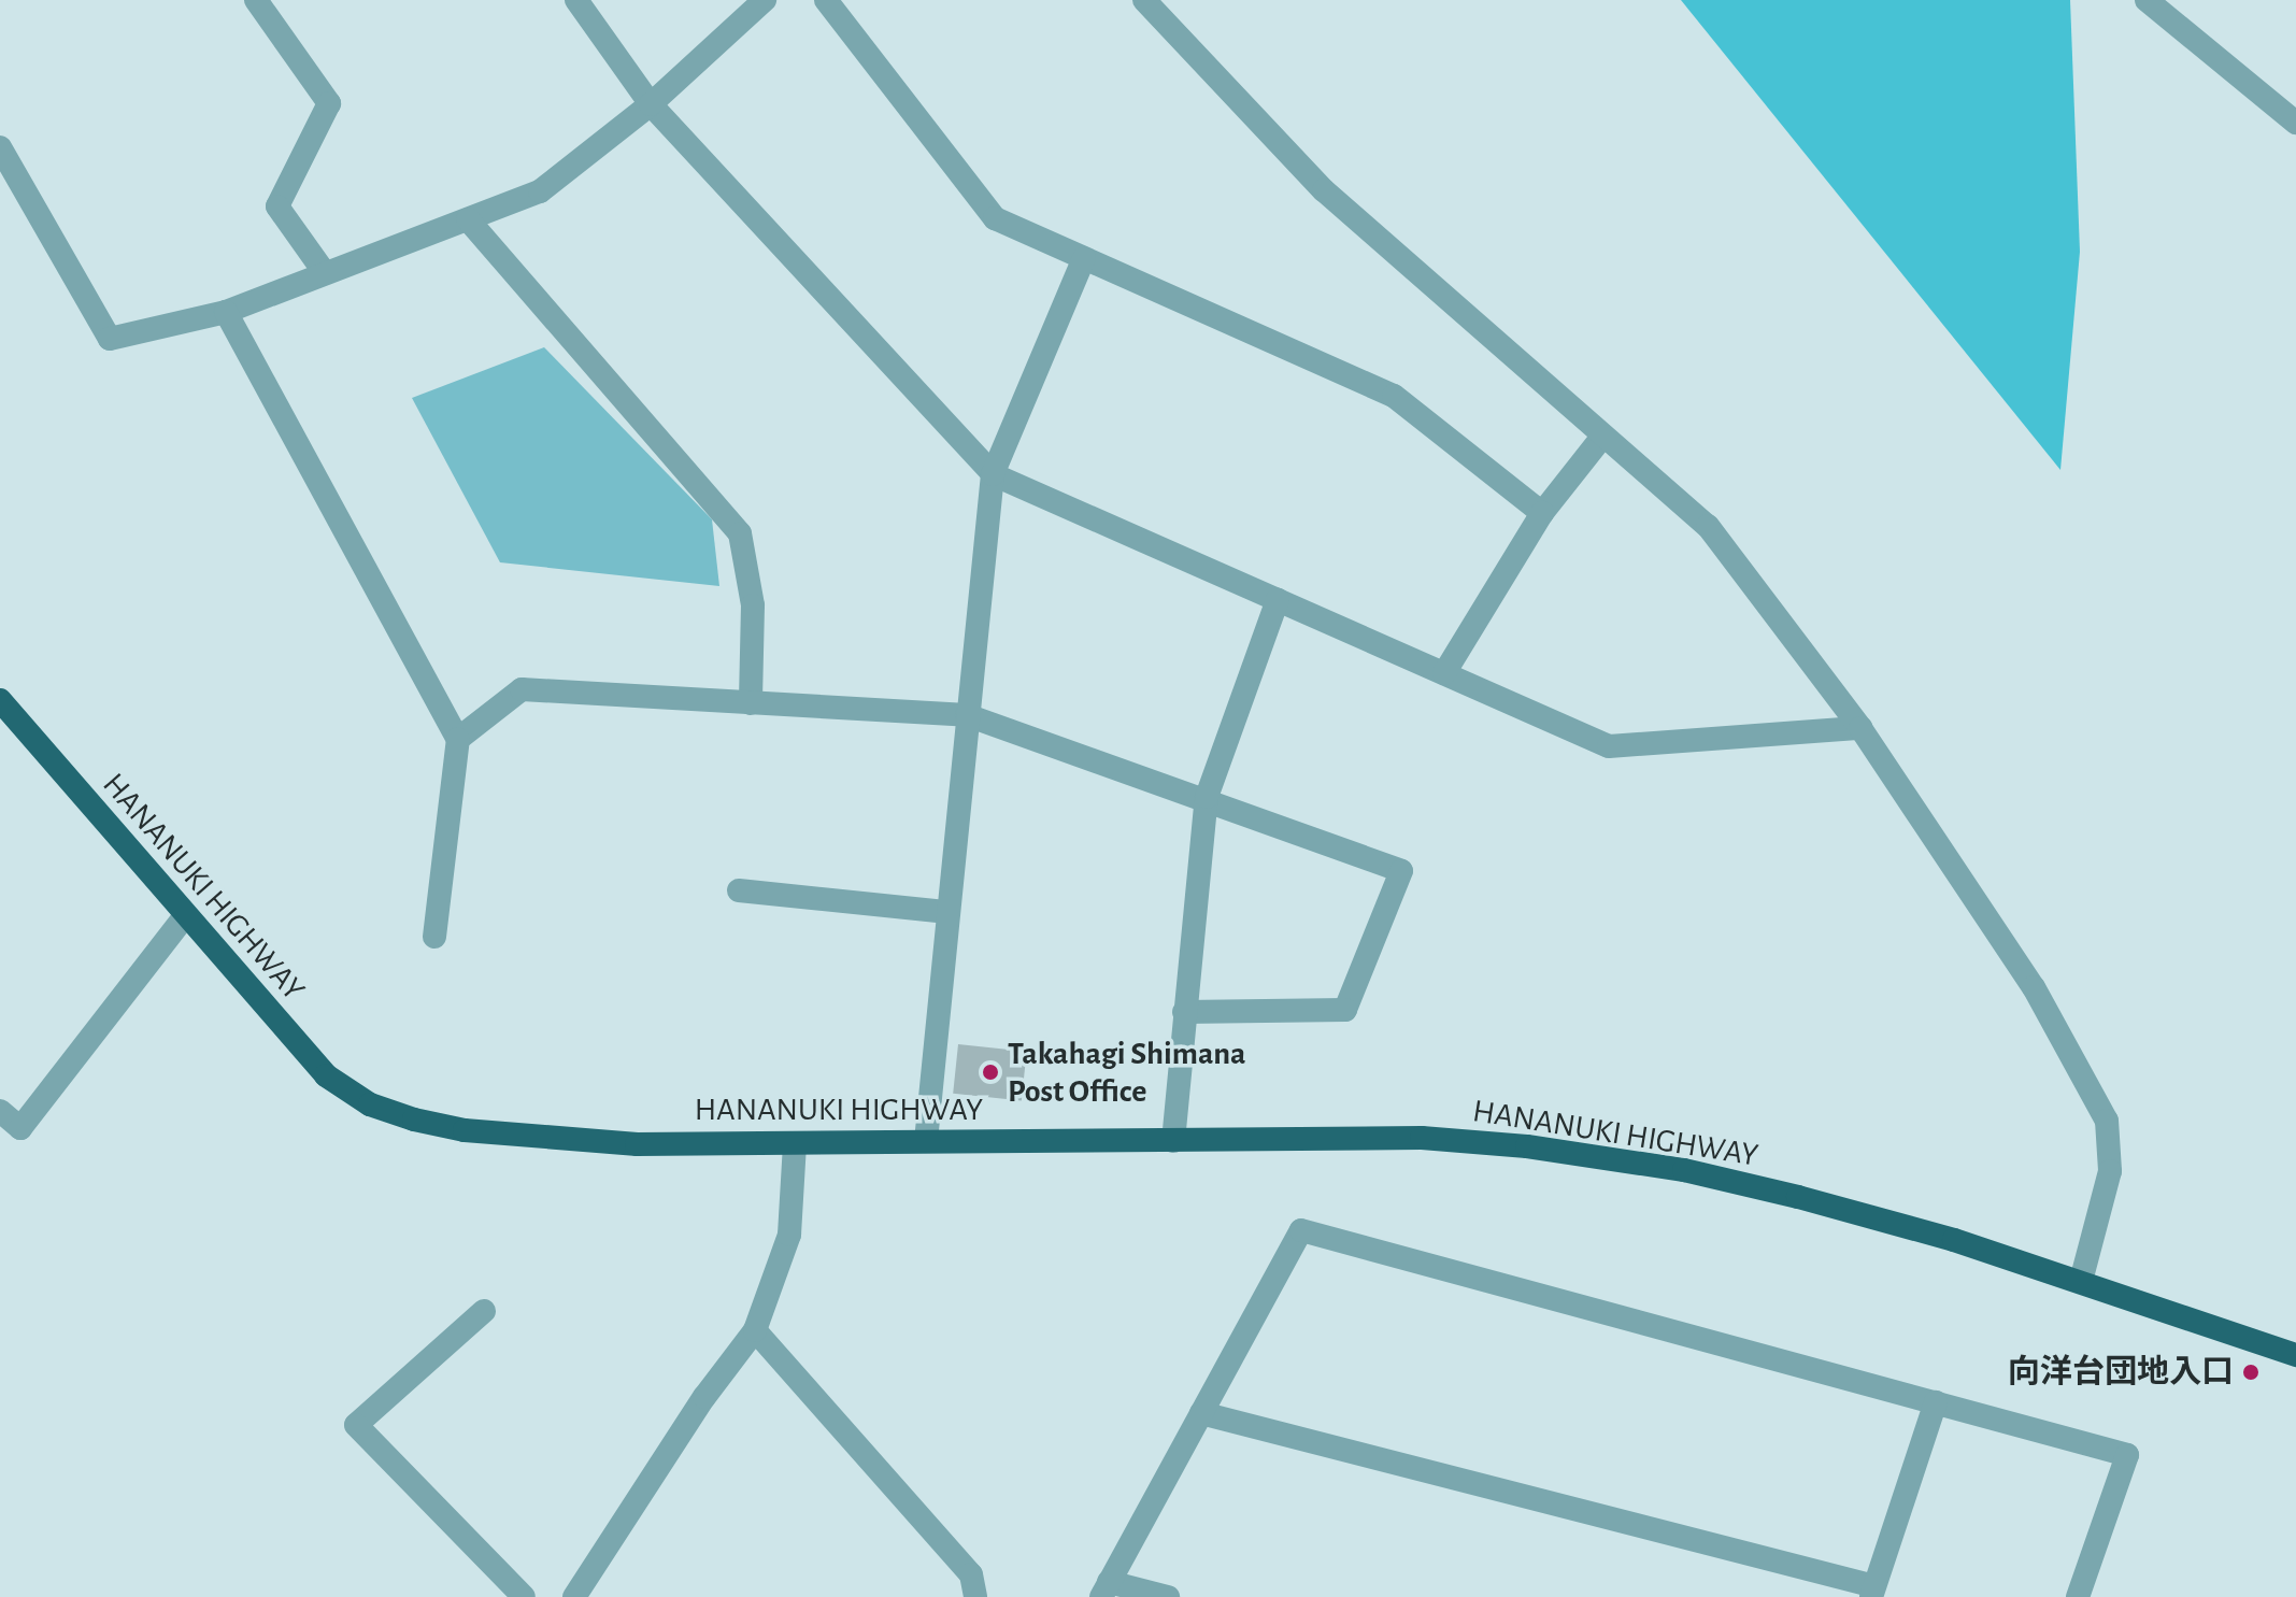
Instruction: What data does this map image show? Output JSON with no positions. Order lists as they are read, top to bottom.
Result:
{
  "streets": {
    "highway": ["HANANUKI HIGHWAY"]
  },
  "places": ["Takahagi Shimana Post Office", "向洋台団地入口"]
}
